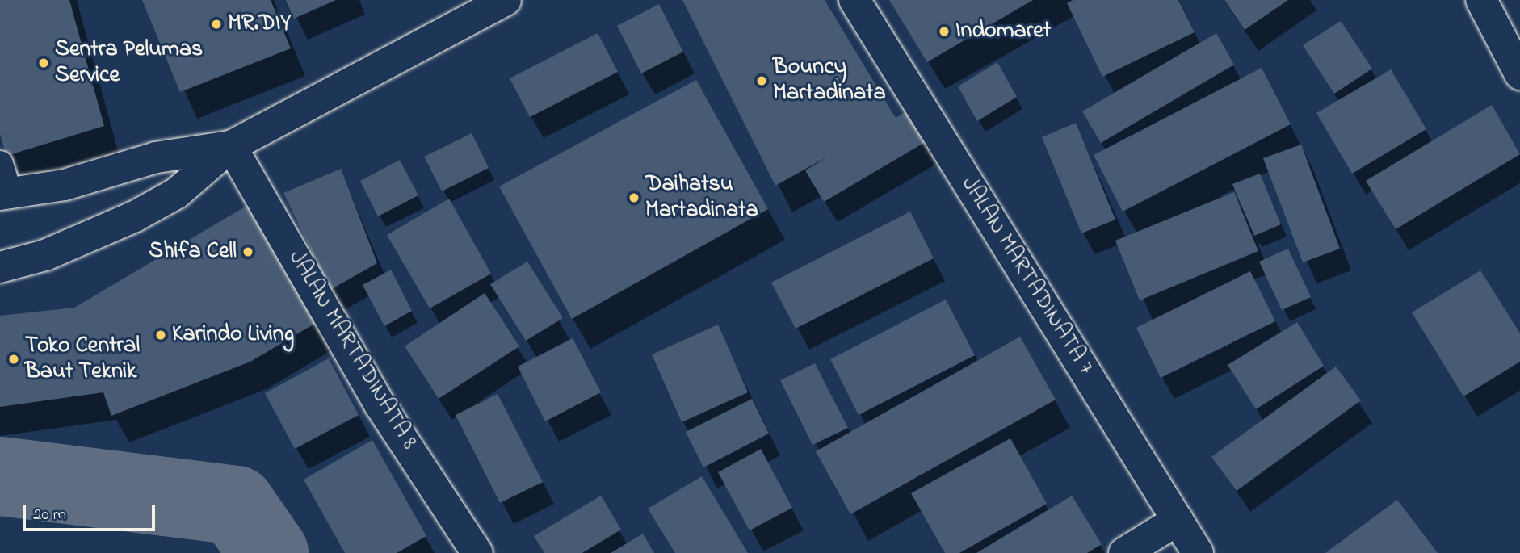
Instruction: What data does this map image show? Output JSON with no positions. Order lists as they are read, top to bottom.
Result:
{
  "streets": {
    "main road": ["JALAN MARTADINATA 7", "JALAN MARTADINATA 8"]
  },
  "places": [
    "MR.DIY",
    "Indomaret",
    "Sentra Pelumas Service",
    "Bouncy Martadinata",
    "Daihatsu Martadinata",
    "Shifa Cell",
    "Karindo Living",
    "Toko Central Baut Teknik"
  ],
  "scale_bar": "20 m"
}
